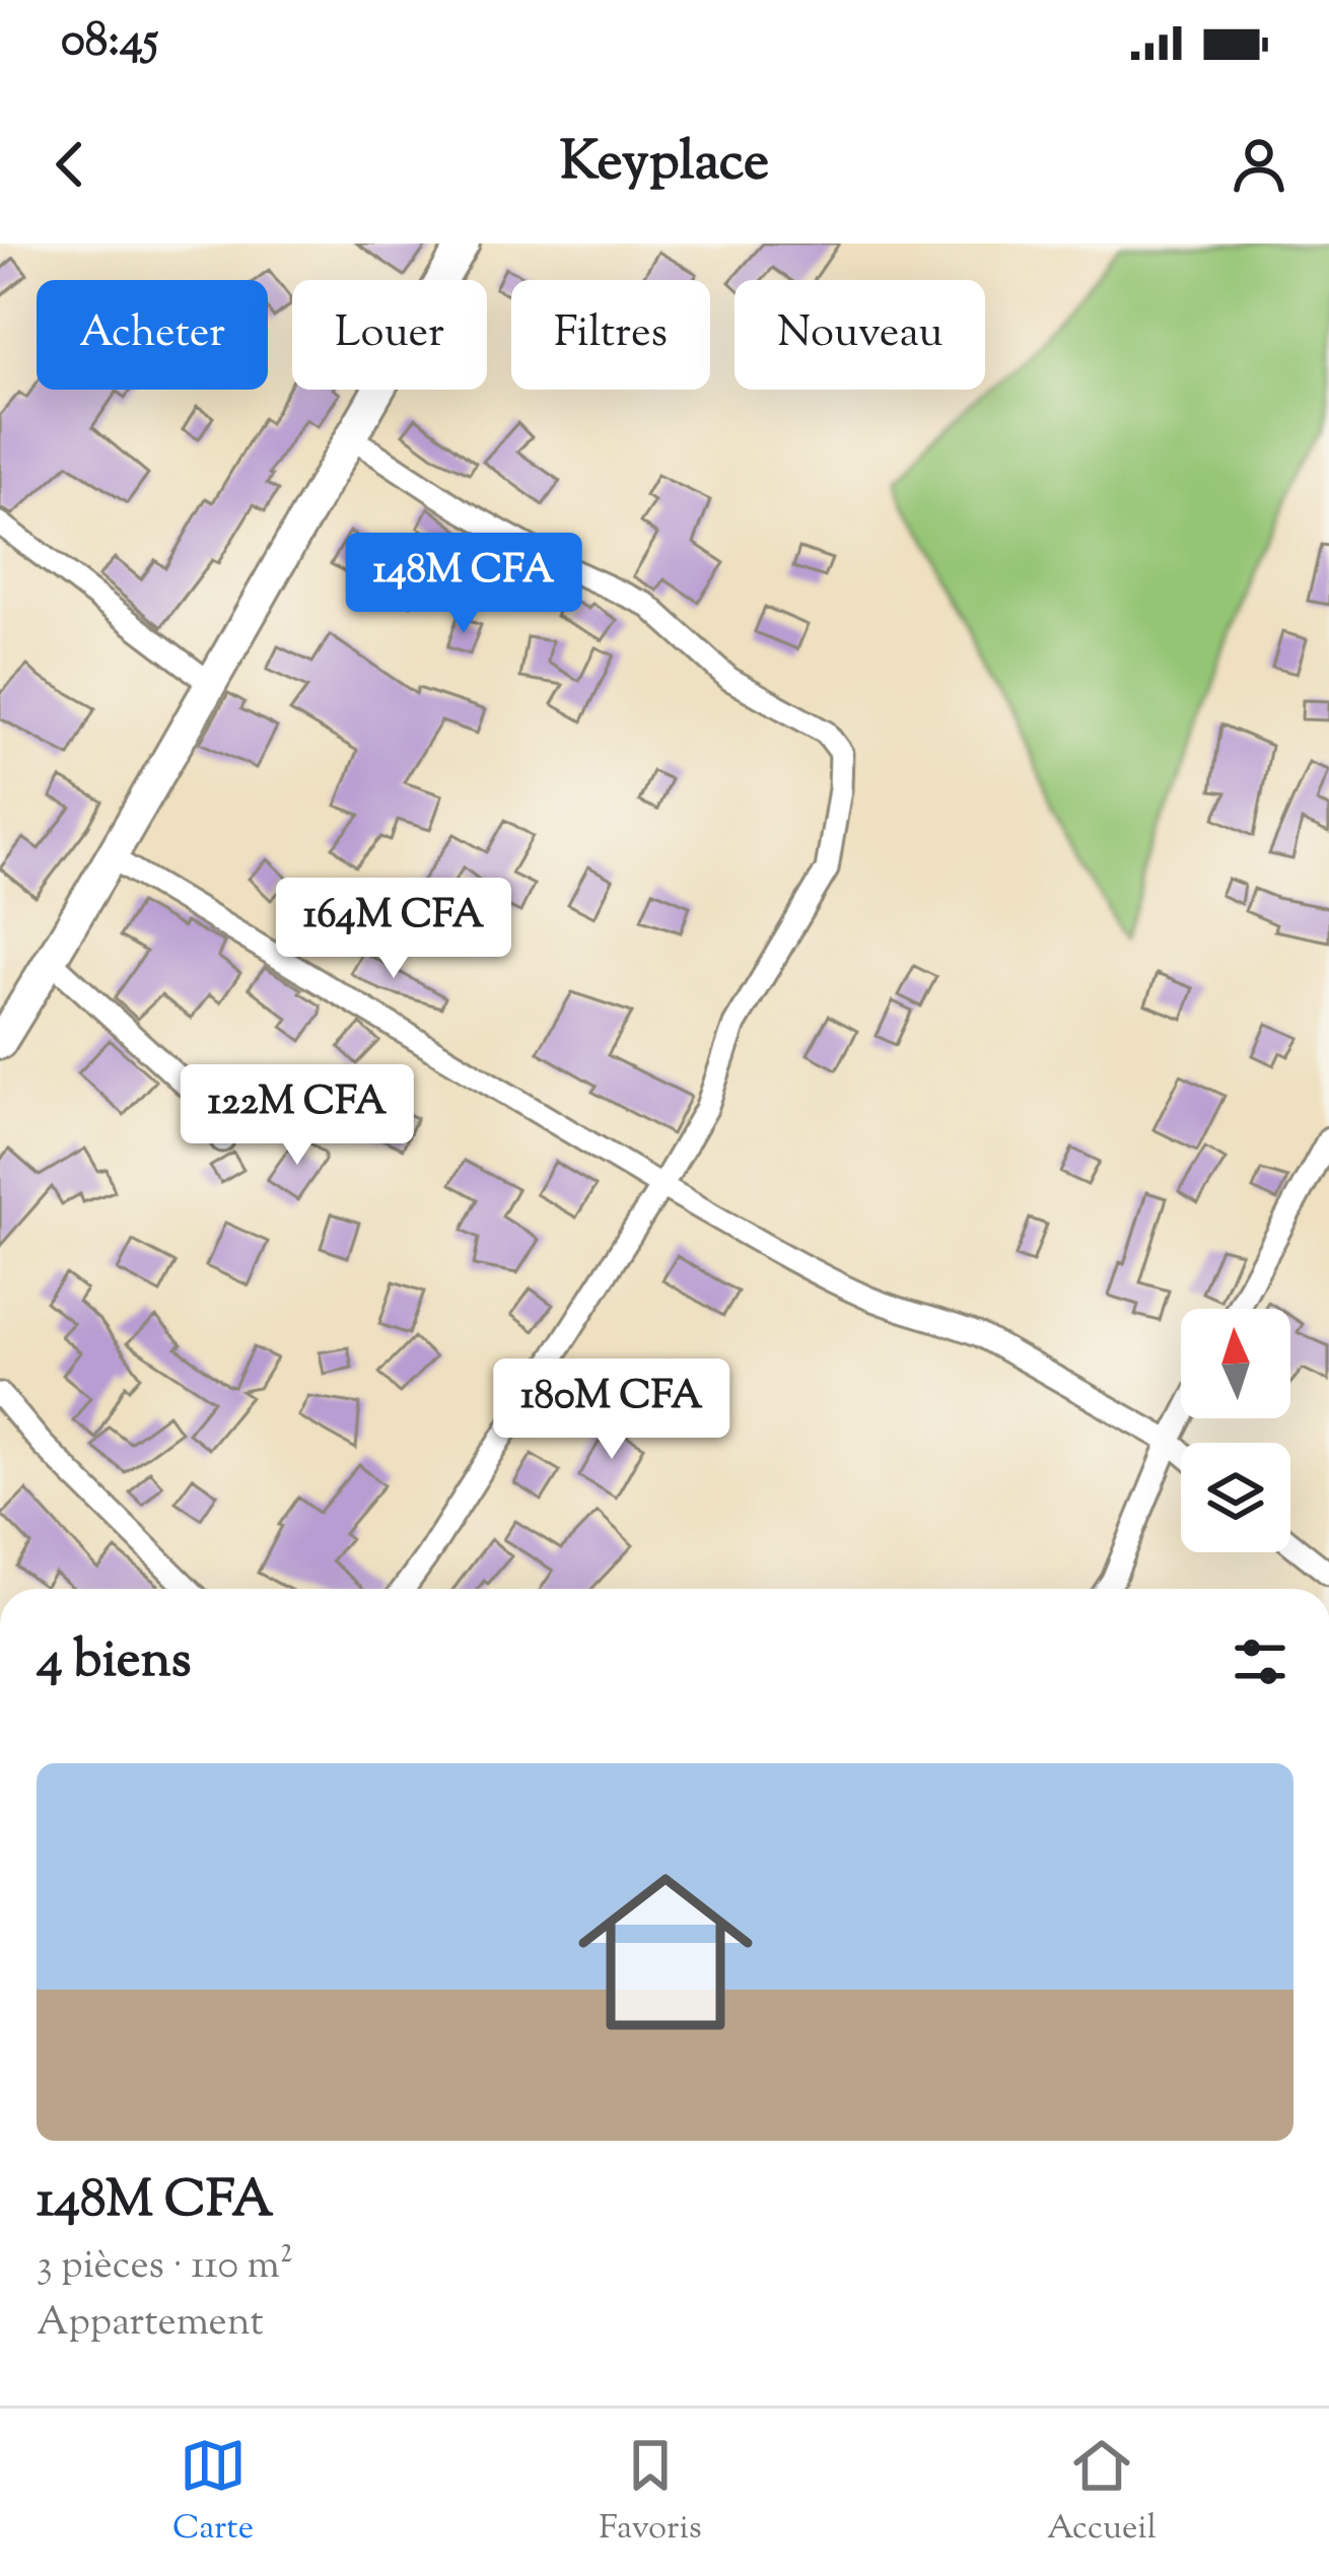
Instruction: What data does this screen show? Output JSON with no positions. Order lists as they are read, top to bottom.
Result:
{
  "north": "top",
  "page": {
    "status": "08:45",
    "header": "Keyplace",
    "chip": [
      "Acheter",
      "Louer",
      "Filtres",
      "Nouveau"
    ],
    "price": [
      "148M CFA",
      "164M CFA",
      "122M CFA",
      "180M CFA"
    ],
    "heading": "4 biens",
    "list": [
      {
        "name": "148M CFA",
        "note": "3 pièces · 110 m² · Appartement"
      }
    ],
    "tabs": ["Carte", "Favoris", "Accueil"]
  }
}
